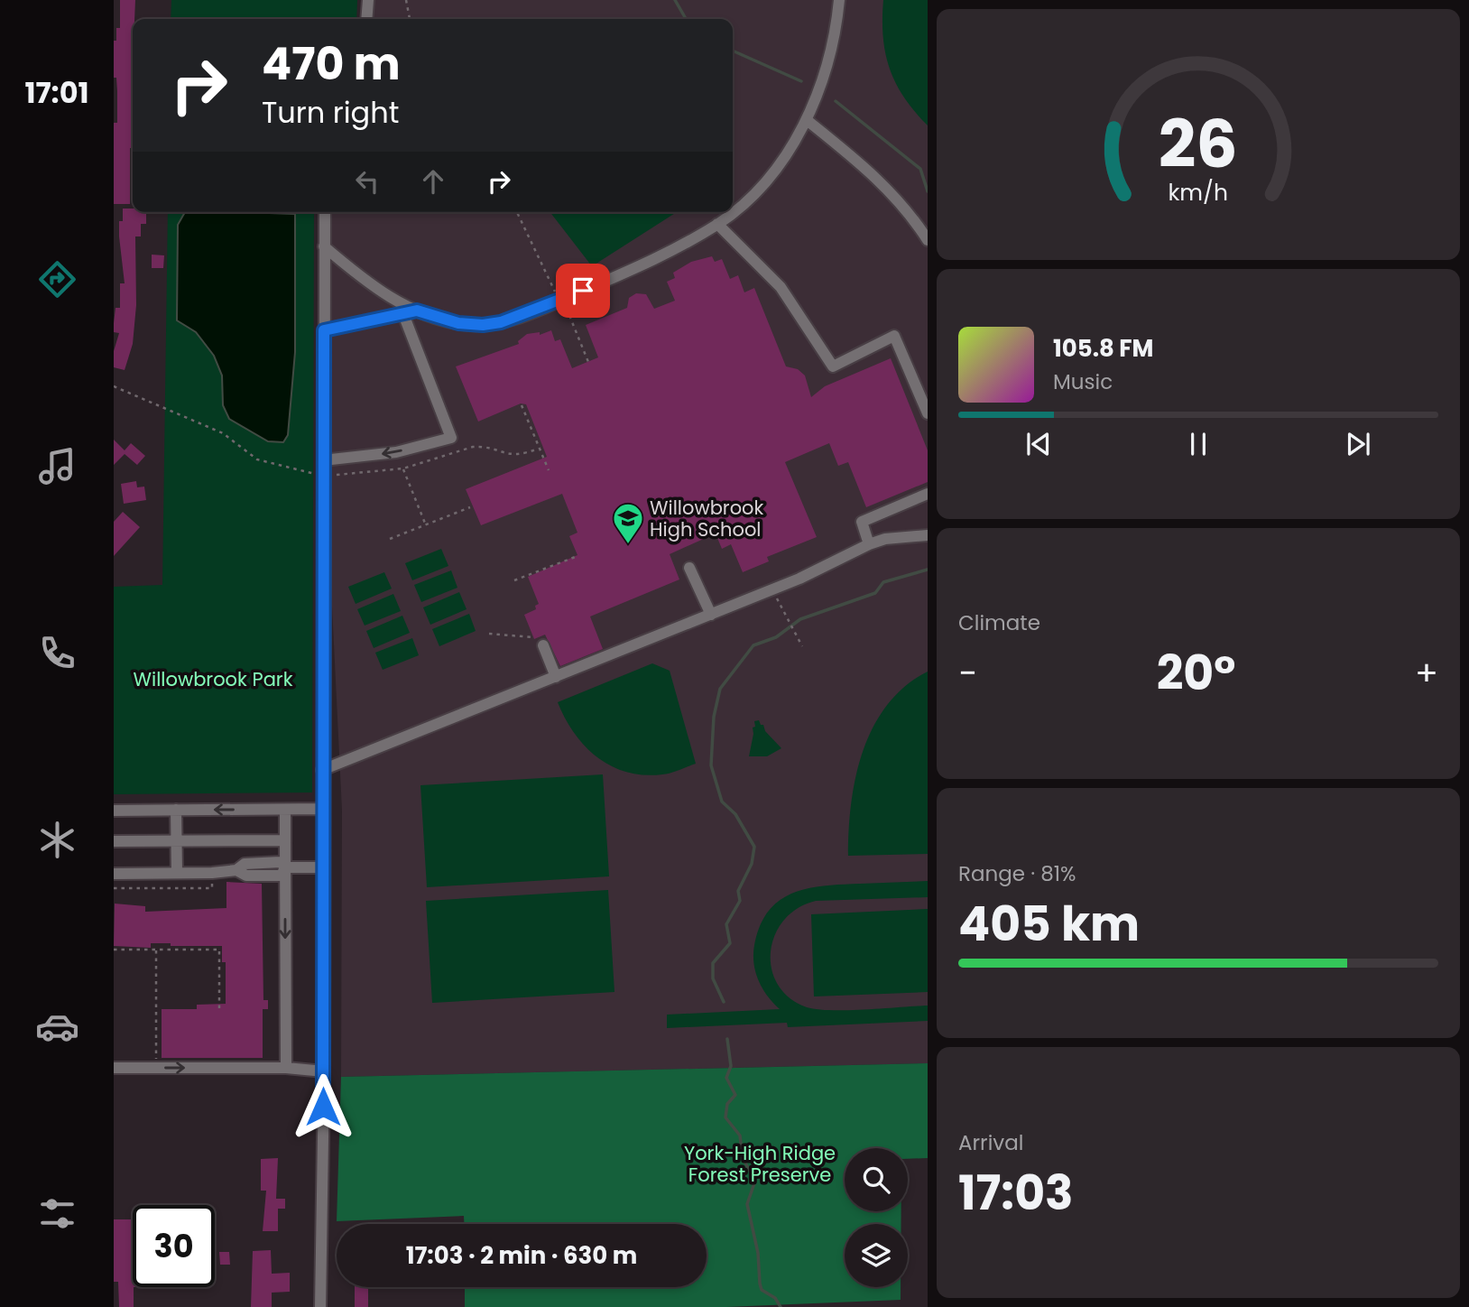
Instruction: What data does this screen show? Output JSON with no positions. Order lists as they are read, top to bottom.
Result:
{
  "parks": ["Willowbrook Park", "York-High Ridge Forest Preserve"],
  "places": {
    "school or university": ["Willowbrook High School"]
  },
  "page": {
    "tabs": "17:01",
    "turn": ["470 m", "Turn right"],
    "song": ["105.8 FM", "Music"],
    "tile": [
      "Climate",
      ["Range · 81%", "405 km"],
      ["Arrival", "17:03"]
    ],
    "heat": ["−", "20°", "+"],
    "limit": "30",
    "trip": "17:03 · 2 min · 630 m",
    "gauge": ["26", "km/h"]
  }
}
